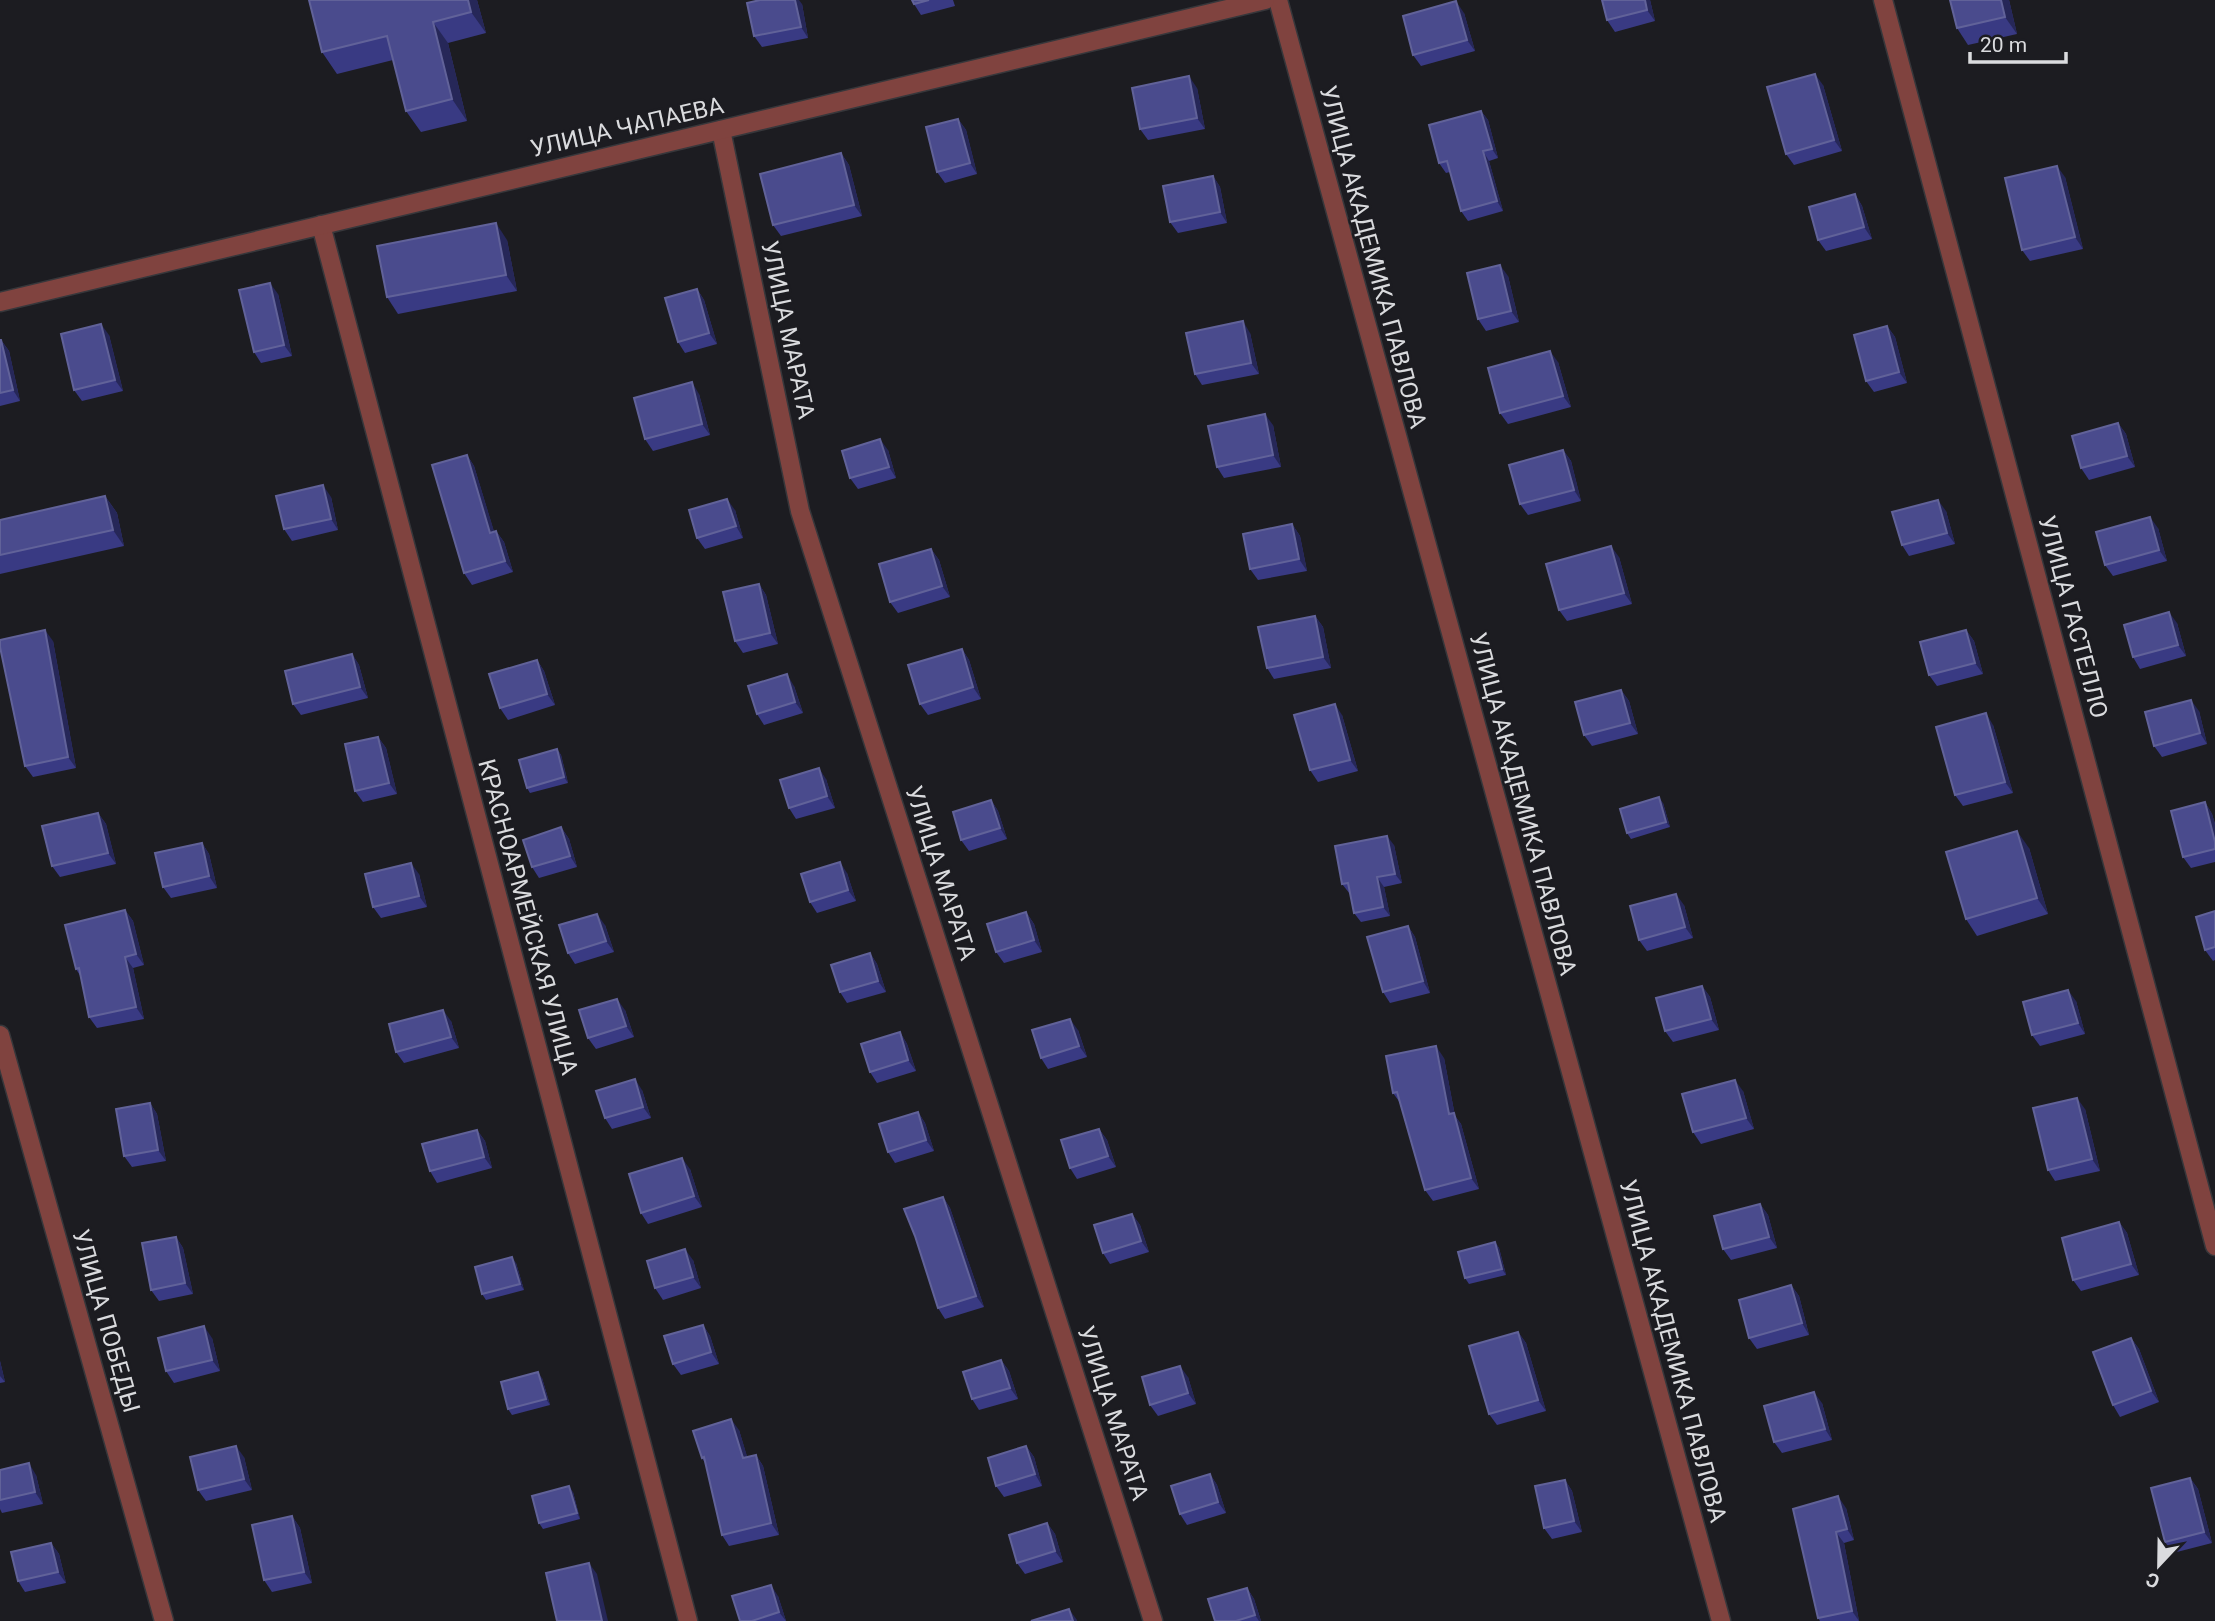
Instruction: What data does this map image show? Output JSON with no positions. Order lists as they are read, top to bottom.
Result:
{
  "streets": {
    "street": [
      "УЛИЦА ЧАПАЕВА",
      "УЛИЦА АКАДЕМИКА ПАВЛОВА",
      "УЛИЦА МАРАТА",
      "УЛИЦА ГАСТЕЛЛО",
      "КРАСНОАРМЕЙСКАЯ УЛИЦА",
      "УЛИЦА ПОБЕДЫ"
    ]
  },
  "crossings": [
    ["УЛИЦА ЧАПАЕВА", "УЛИЦА МАРАТА"],
    ["УЛИЦА ЧАПАЕВА", "КРАСНОАРМЕЙСКАЯ УЛИЦА"]
  ],
  "scale_bar": "20 m",
  "north": "bottom"
}
